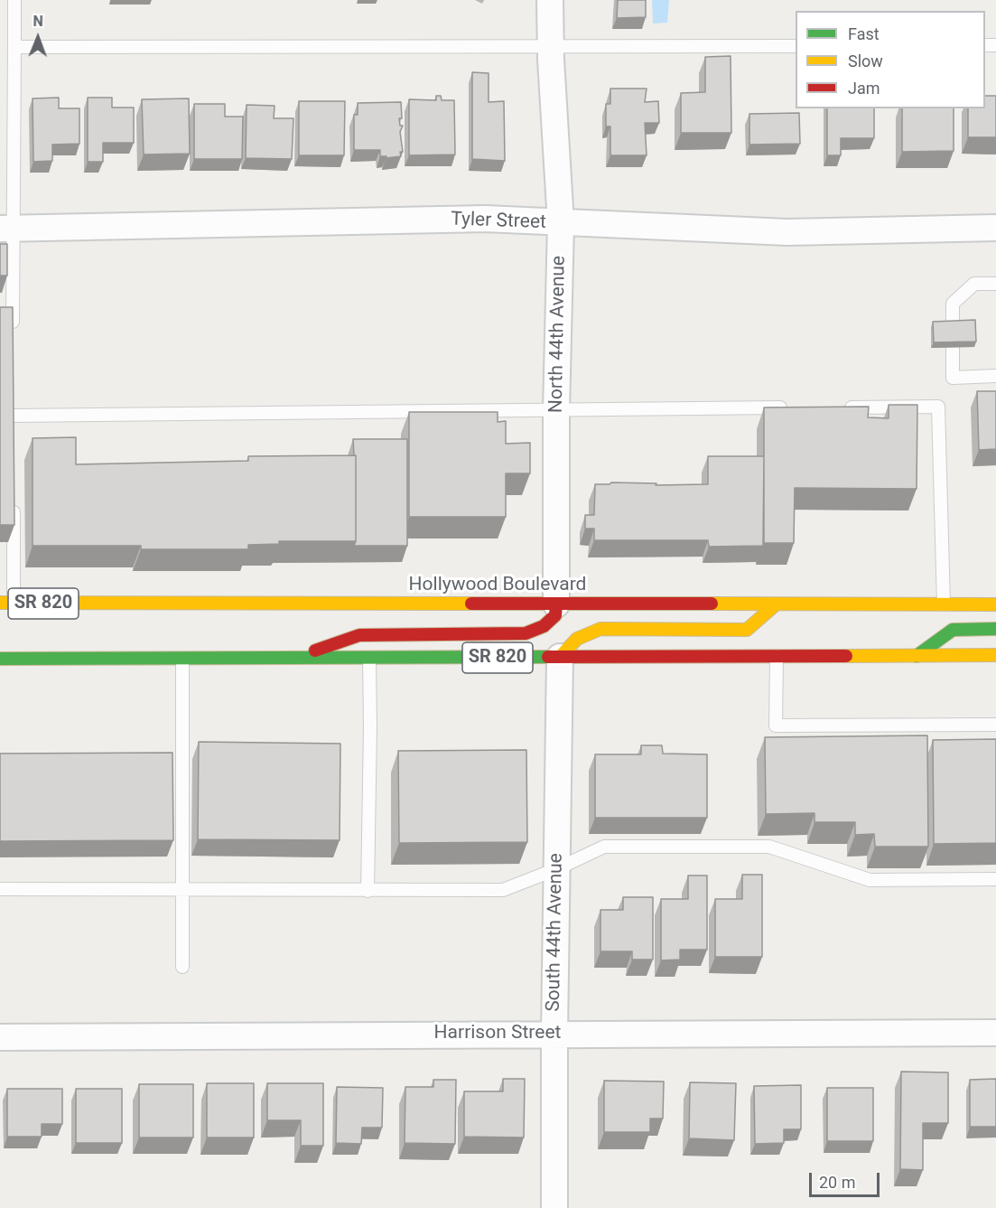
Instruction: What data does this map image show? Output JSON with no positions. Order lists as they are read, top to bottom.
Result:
{
  "streets": {
    "highway": ["Hollywood Boulevard", "SR 820"],
    "street": [
      "Tyler Street",
      "North 44th Avenue",
      "South 44th Avenue",
      "Harrison Street"
    ]
  },
  "crossings": [
    ["Tyler Street", "North 44th Avenue"],
    ["North 44th Avenue", "Hollywood Boulevard"],
    ["SR 820", "South 44th Avenue"],
    ["South 44th Avenue", "Harrison Street"]
  ],
  "legend": ["Fast", "Slow", "Jam"],
  "scale_bar": "20 m",
  "north": "top"
}
